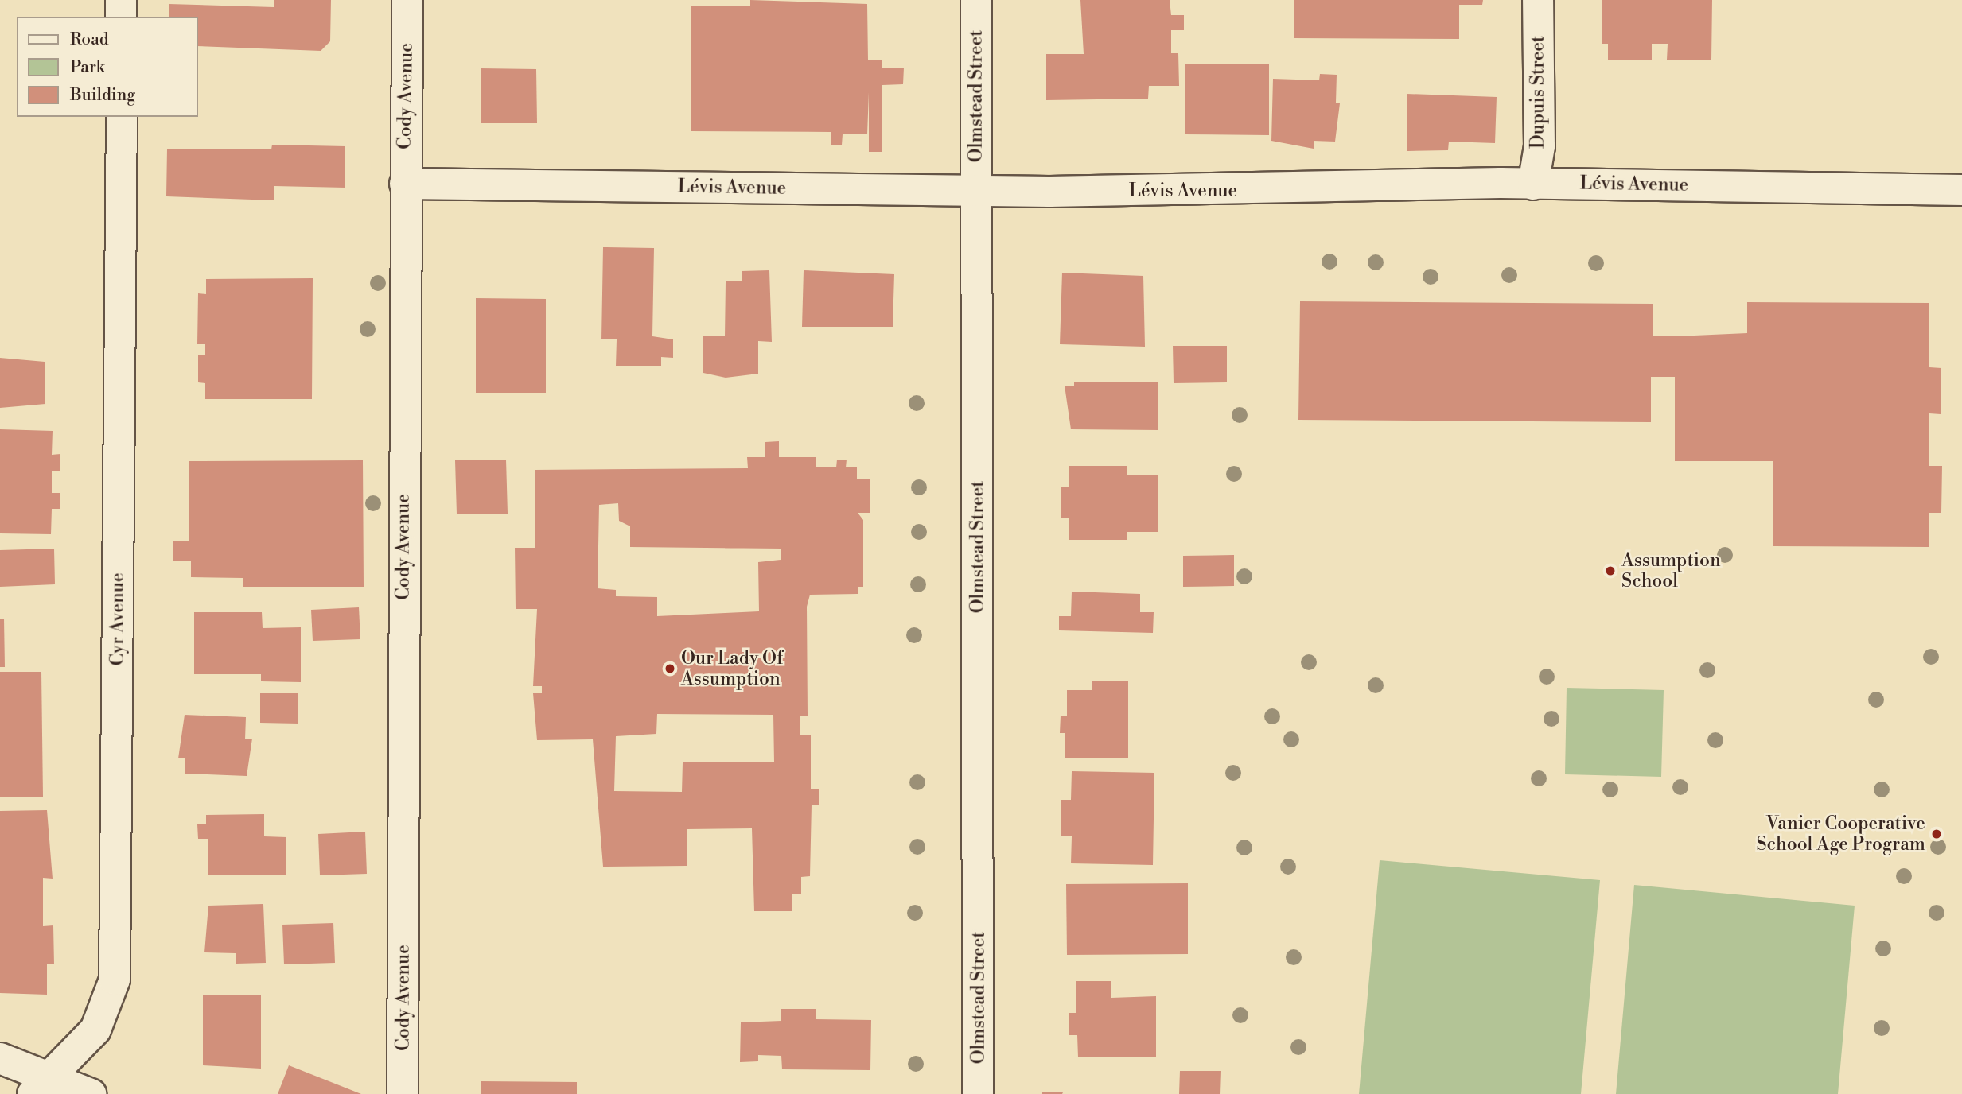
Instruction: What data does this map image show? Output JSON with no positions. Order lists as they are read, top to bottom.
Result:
{
  "streets": {
    "street": [
      "Dupuis Street",
      "Cody Avenue",
      "Olmstead Street",
      "Lévis Avenue",
      "Cyr Avenue"
    ]
  },
  "crossings": [
    ["Dupuis Street", "Lévis Avenue"],
    ["Cody Avenue", "Lévis Avenue"],
    ["Olmstead Street", "Lévis Avenue"]
  ],
  "places": ["Assumption School", "Our Lady Of Assumption", "Vanier Cooperative School Age Program"],
  "legend": ["Road", "Park", "Building"]
}
